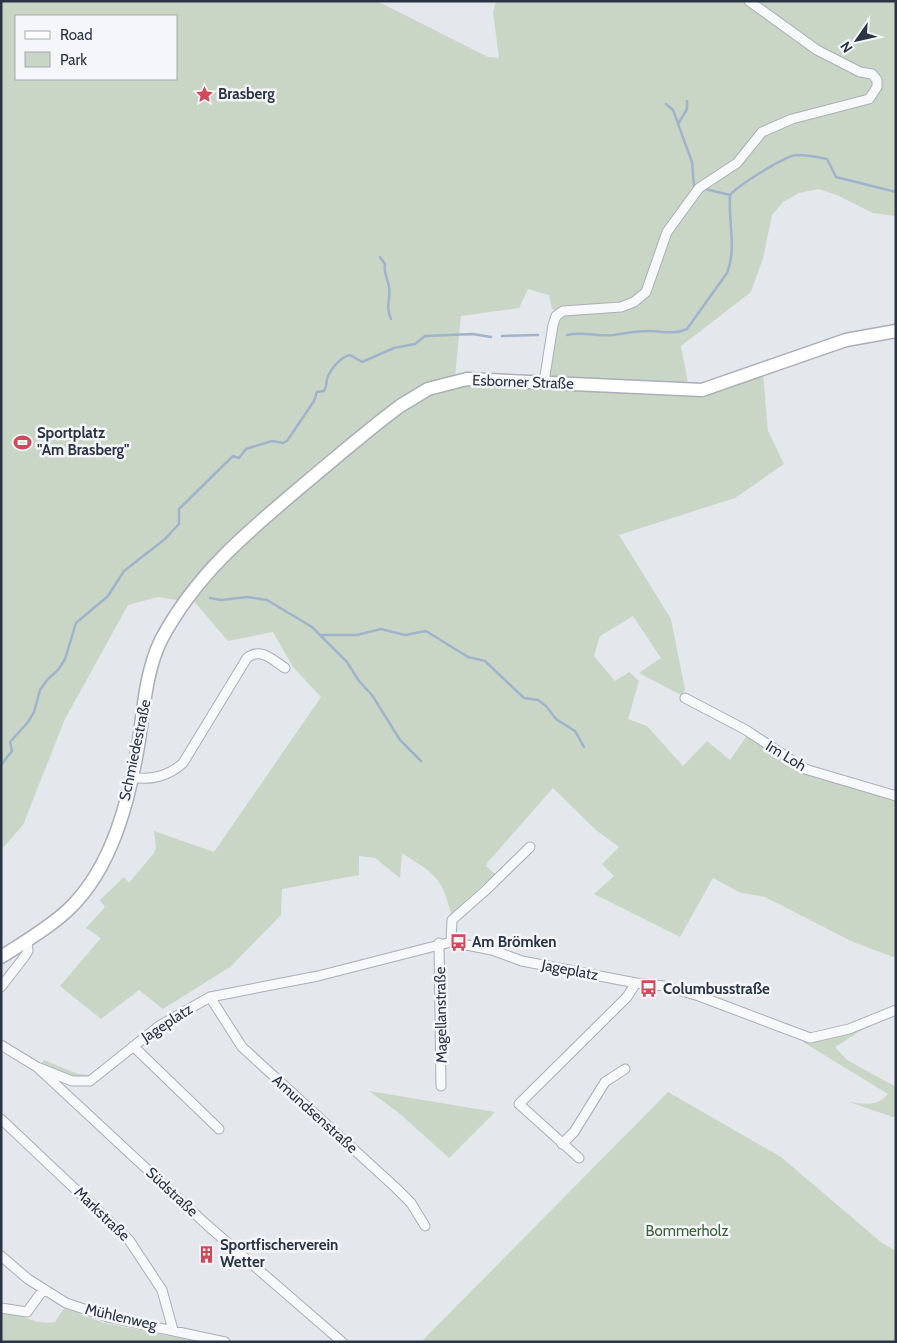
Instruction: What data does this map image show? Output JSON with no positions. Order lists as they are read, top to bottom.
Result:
{
  "streets": {
    "main road": ["Esborner Straße", "Schmiedestraße"],
    "street": [
      "Im Loh",
      "Jageplatz",
      "Magellanstraße",
      "Amundsenstraße",
      "Südstraße",
      "Markstraße",
      "Mühlenweg"
    ]
  },
  "crossings": [
    ["Esborner Straße", "Schmiedestraße"],
    ["Jageplatz", "Magellanstraße"],
    ["Jageplatz", "Amundsenstraße"],
    ["Jageplatz", "Südstraße"],
    ["Markstraße", "Mühlenweg"]
  ],
  "parks": ["Bommerholz"],
  "places": {
    "place": ["Brasberg"],
    "sports": ["Sportplatz \"Am Brasberg\""],
    "bus stop": ["Am Brömken", "Columbusstraße"],
    "building": ["Sportfischerverein Wetter"]
  },
  "legend": ["Road", "Park"],
  "north": "bottom left"
}
